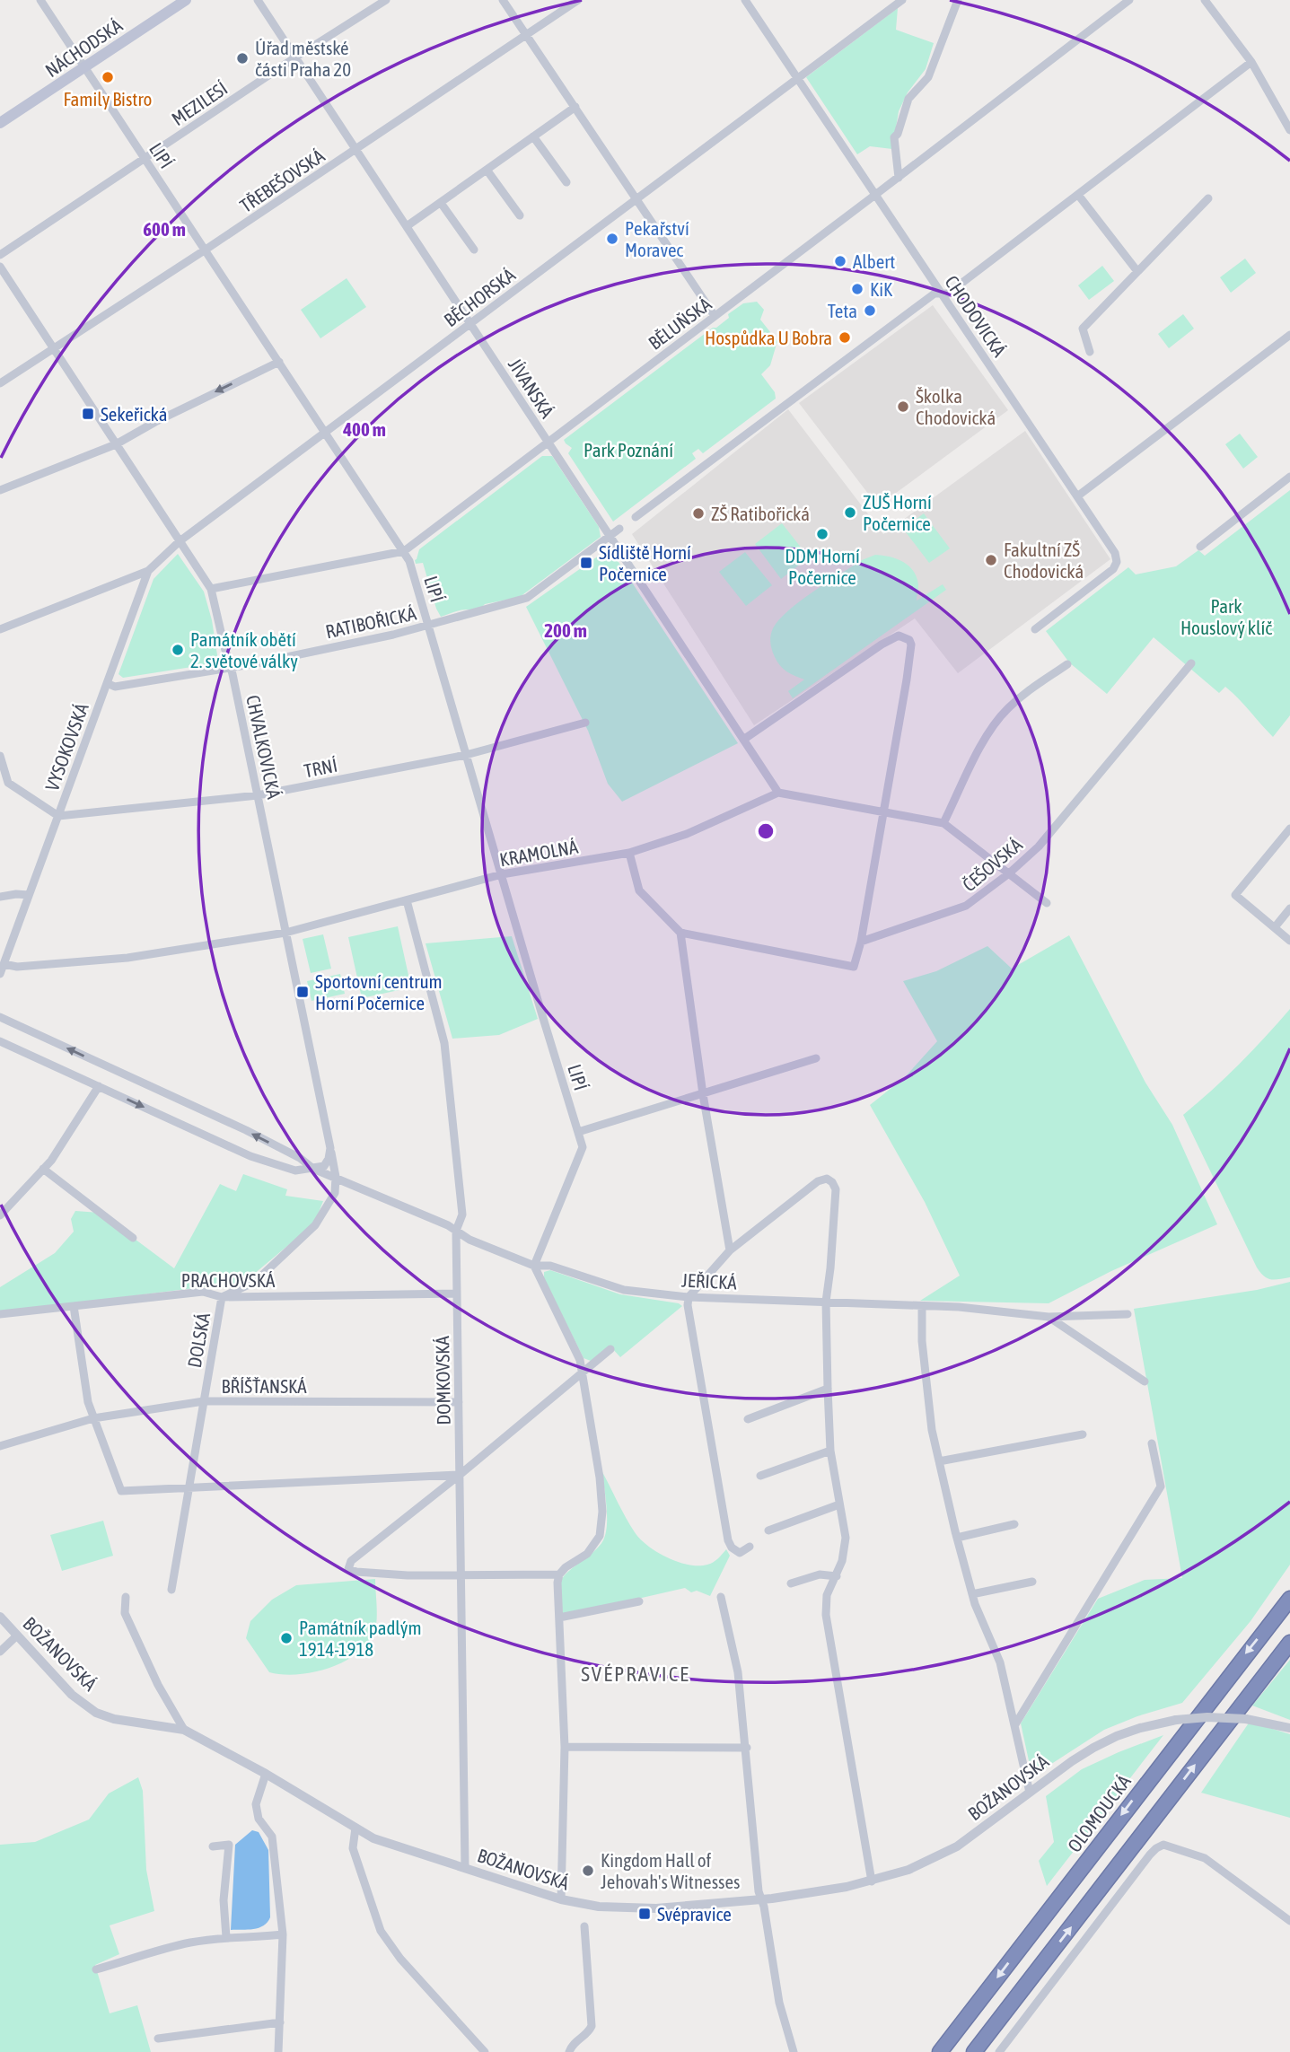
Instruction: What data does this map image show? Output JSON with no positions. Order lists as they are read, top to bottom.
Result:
{
  "streets": {
    "highway": ["OLOMOUCKÁ"],
    "main road": ["NÁCHODSKÁ"],
    "street": [
      "MEZILESÍ",
      "LIPÍ",
      "TŘEBEŠOVSKÁ",
      "BĚCHORSKÁ",
      "CHODOVICKÁ",
      "BĚLUŇSKÁ",
      "JÍVANSKÁ",
      "RATIBOŘICKÁ",
      "VYSOKOVSKÁ",
      "CHVALKOVICKÁ",
      "TRNÍ",
      "KRAMOLNÁ",
      "ČEŠOVSKÁ",
      "PRACHOVSKÁ",
      "JEŘICKÁ",
      "DOLSKÁ",
      "DOMKOVSKÁ",
      "BŘÍŠŤANSKÁ",
      "BOŽANOVSKÁ"
    ]
  },
  "crossings": [
    ["NÁCHODSKÁ", "LIPÍ"],
    ["MEZILESÍ", "LIPÍ"],
    ["MEZILESÍ", "JÍVANSKÁ"],
    ["LIPÍ", "TŘEBEŠOVSKÁ"],
    ["LIPÍ", "BĚCHORSKÁ"],
    ["LIPÍ", "BĚLUŇSKÁ"],
    ["LIPÍ", "RATIBOŘICKÁ"],
    ["LIPÍ", "TRNÍ"],
    ["LIPÍ", "KRAMOLNÁ"],
    ["LIPÍ", "JEŘICKÁ"],
    ["TŘEBEŠOVSKÁ", "JÍVANSKÁ"],
    ["TŘEBEŠOVSKÁ", "CHVALKOVICKÁ"],
    ["BĚCHORSKÁ", "CHODOVICKÁ"],
    ["BĚCHORSKÁ", "JÍVANSKÁ"],
    ["BĚCHORSKÁ", "VYSOKOVSKÁ"],
    ["BĚCHORSKÁ", "CHVALKOVICKÁ"],
    ["CHODOVICKÁ", "BĚLUŇSKÁ"],
    ["BĚLUŇSKÁ", "JÍVANSKÁ"],
    ["BĚLUŇSKÁ", "CHVALKOVICKÁ"],
    ["JÍVANSKÁ", "RATIBOŘICKÁ"],
    ["JÍVANSKÁ", "KRAMOLNÁ"],
    ["RATIBOŘICKÁ", "VYSOKOVSKÁ"],
    ["RATIBOŘICKÁ", "CHVALKOVICKÁ"],
    ["VYSOKOVSKÁ", "CHVALKOVICKÁ"],
    ["VYSOKOVSKÁ", "TRNÍ"],
    ["VYSOKOVSKÁ", "KRAMOLNÁ"],
    ["CHVALKOVICKÁ", "TRNÍ"],
    ["CHVALKOVICKÁ", "KRAMOLNÁ"],
    ["CHVALKOVICKÁ", "DOLSKÁ"],
    ["KRAMOLNÁ", "DOMKOVSKÁ"],
    ["PRACHOVSKÁ", "DOLSKÁ"],
    ["PRACHOVSKÁ", "DOMKOVSKÁ"],
    ["JEŘICKÁ", "DOLSKÁ"],
    ["JEŘICKÁ", "DOMKOVSKÁ"],
    ["DOLSKÁ", "BŘÍŠŤANSKÁ"],
    ["DOMKOVSKÁ", "BŘÍŠŤANSKÁ"],
    ["DOMKOVSKÁ", "BOŽANOVSKÁ"]
  ],
  "districts": ["SVÉPRAVICE"],
  "parks": ["Park Poznání", "Park Houslový klíč"],
  "places": {
    "other": [
      "Úřad městské části Praha 20",
      "Family Bistro",
      "Pekařství Moravec",
      "Albert",
      "KiK",
      "Teta",
      "Hospůdka U Bobra",
      "Školka Chodovická",
      "ZUŠ Horní Počernice",
      "ZŠ Ratibořická",
      "DDM Horní Počernice",
      "Fakultní ZŠ Chodovická",
      "Památník obětí 2. světové války",
      "Památník padlým 1914-1918",
      "Kingdom Hall of Jehovah's Witnesses"
    ],
    "transit": [
      "Sekeřická",
      "Sídliště Horní Počernice",
      "Sportovní centrum Horní Počernice",
      "Svépravice"
    ]
  },
  "rings": ["600 m", "400 m", "200 m"]
}
